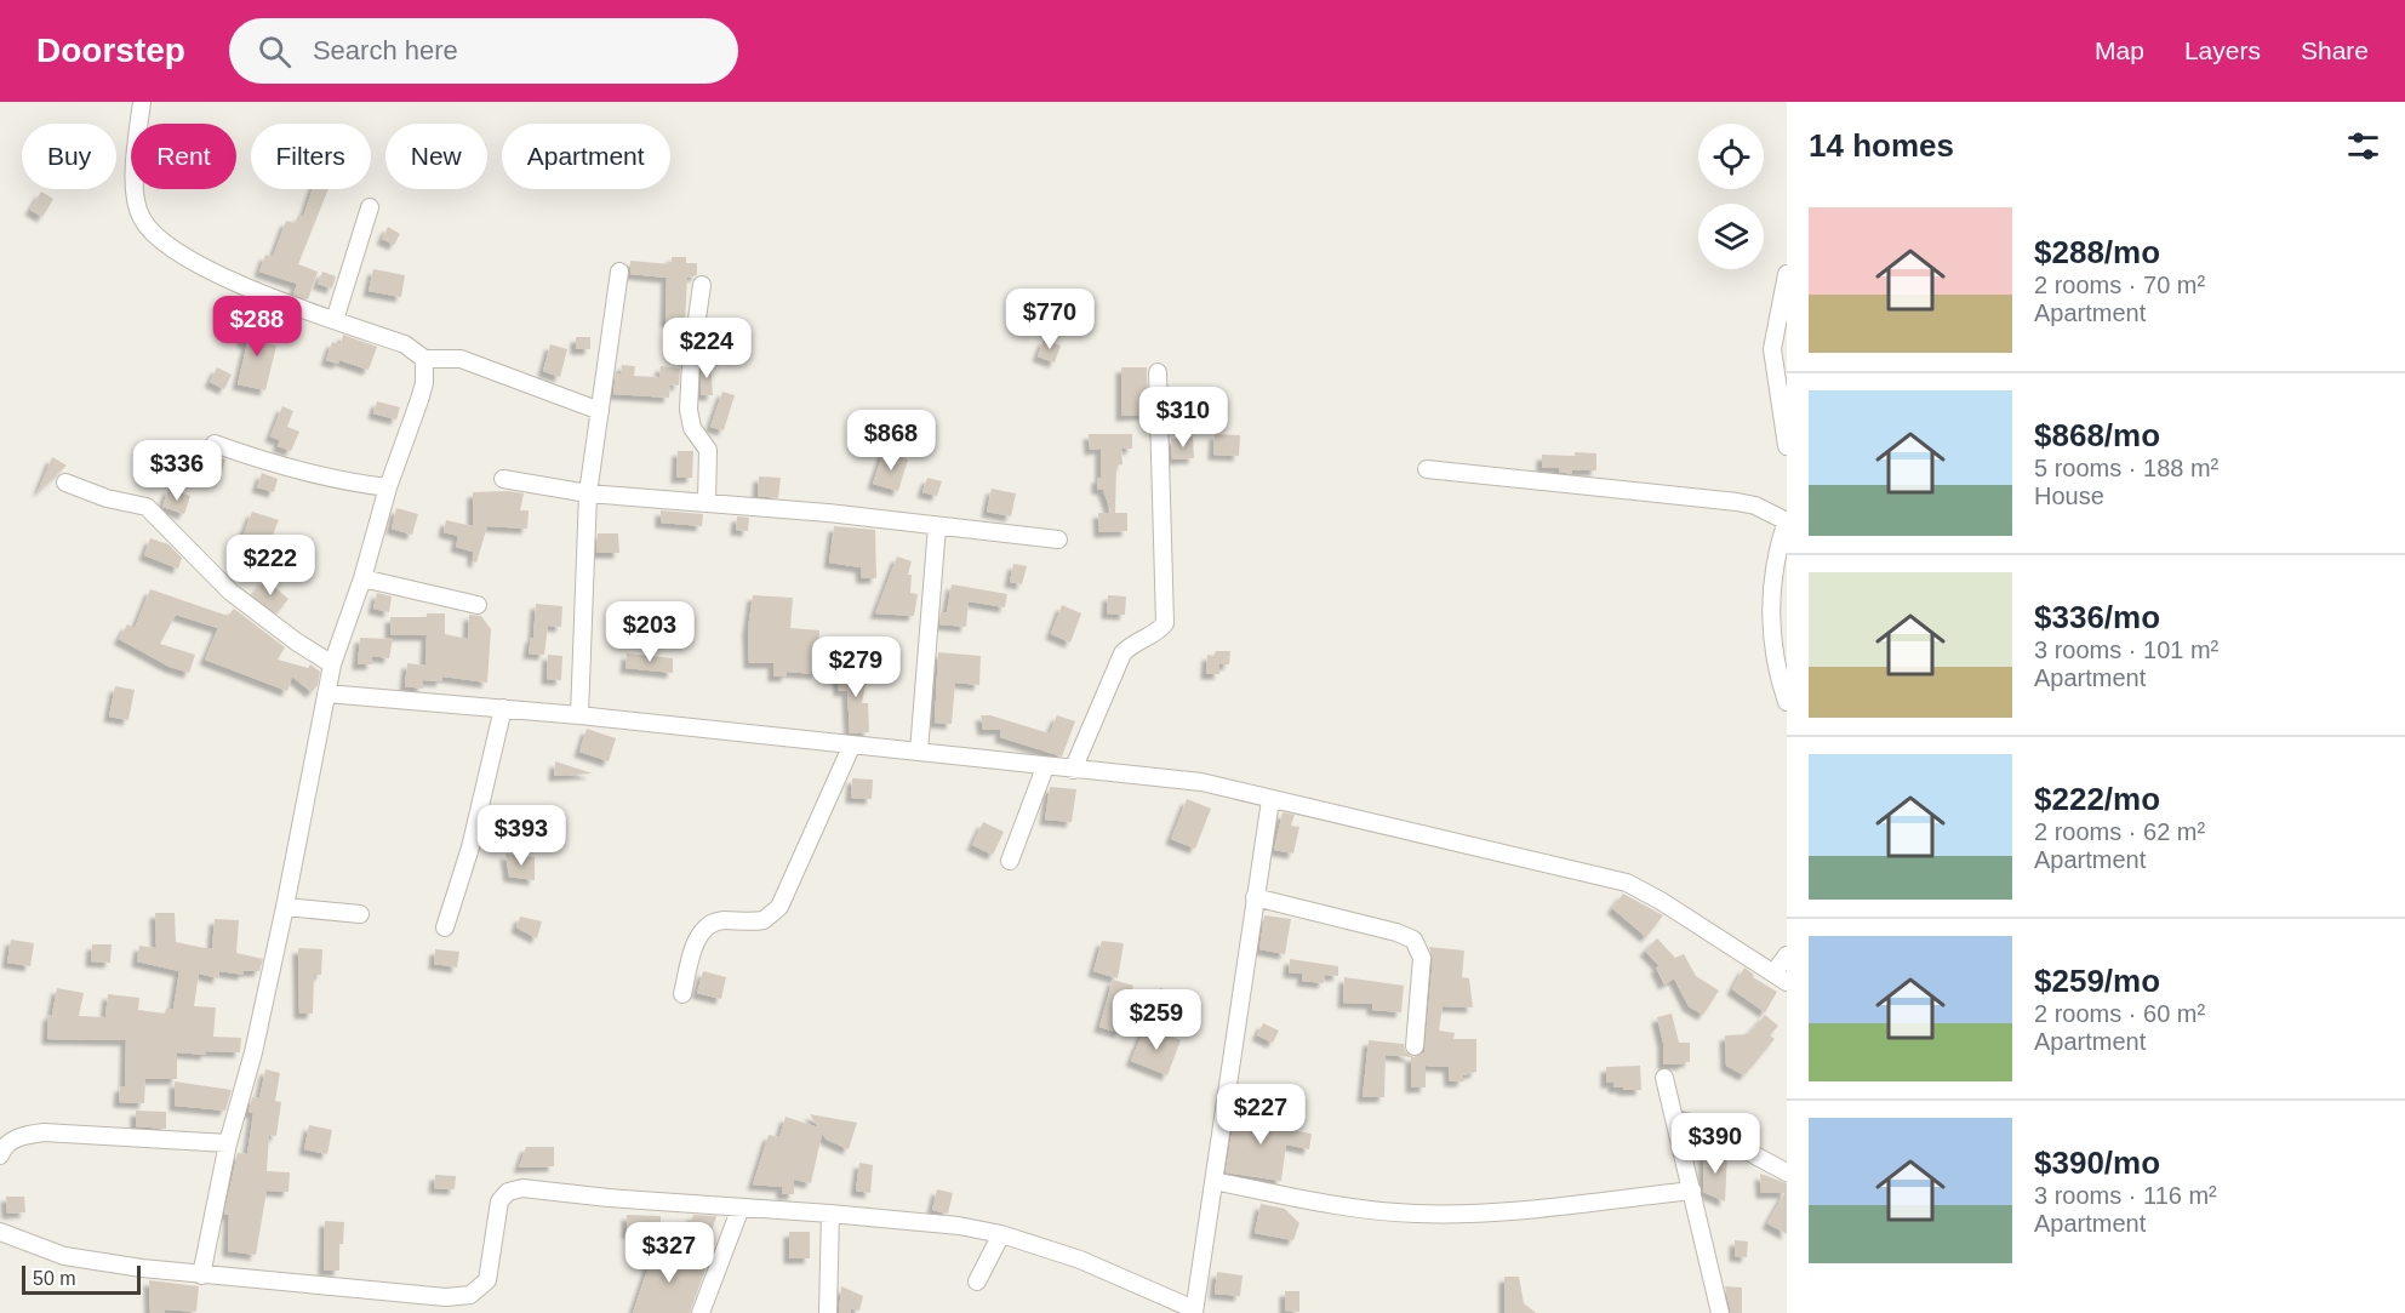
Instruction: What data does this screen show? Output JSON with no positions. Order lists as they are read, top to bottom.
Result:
{
  "scale_bar": "50 m",
  "page": {
    "header": "Doorstep",
    "search": "Search here",
    "nav": ["Map", "Layers", "Share"],
    "heading": "14 homes",
    "chip": [
      "Buy",
      "Rent",
      "Filters",
      "New",
      "Apartment"
    ],
    "list": [
      {
        "name": "$288/mo",
        "note": "2 rooms · 70 m² · Apartment"
      },
      {
        "name": "$868/mo",
        "note": "5 rooms · 188 m² · House"
      },
      {
        "name": "$336/mo",
        "note": "3 rooms · 101 m² · Apartment"
      },
      {
        "name": "$222/mo",
        "note": "2 rooms · 62 m² · Apartment"
      },
      {
        "name": "$259/mo",
        "note": "2 rooms · 60 m² · Apartment"
      },
      {
        "name": "$390/mo",
        "note": "3 rooms · 116 m² · Apartment"
      }
    ],
    "price": [
      "$770",
      "$288",
      "$224",
      "$310",
      "$868",
      "$336",
      "$222",
      "$203",
      "$279",
      "$393",
      "$259",
      "$227",
      "$390",
      "$327"
    ],
    "scale": "50 m"
  }
}
